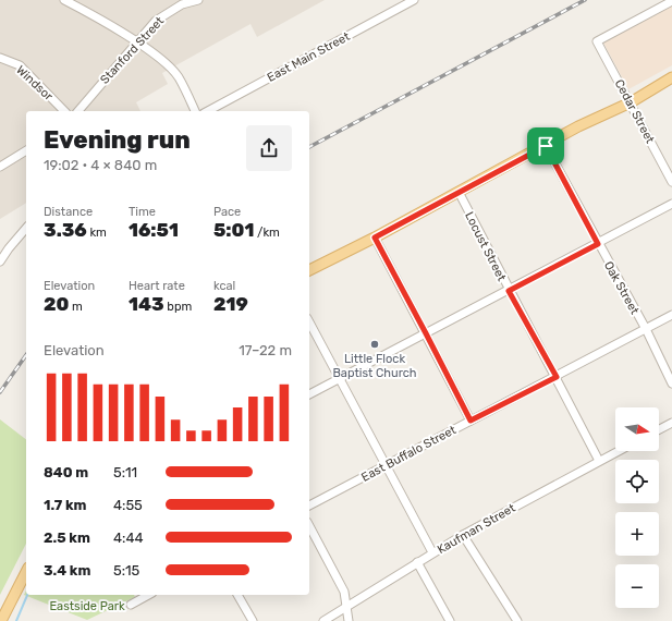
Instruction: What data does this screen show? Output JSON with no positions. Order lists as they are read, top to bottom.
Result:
{
  "streets": {
    "street": [
      "Stanford Street",
      "East Main Street",
      "Windsor",
      "Cedar Street",
      "Locust Street",
      "Oak Street",
      "East Buffalo Street",
      "Kaufman Street"
    ]
  },
  "crossings": [
    ["Locust Street", "East Buffalo Street"],
    ["Locust Street", "Kaufman Street"],
    ["Oak Street", "East Buffalo Street"]
  ],
  "parks": ["Eastside Park"],
  "places": ["Little Flock Baptist Church"],
  "north": "right",
  "page": {
    "heading": ["Evening run", "19:02 · 4 × 840 m"],
    "stats": [
      ["Distance", "3.36 km"],
      ["Time", "16:51"],
      ["Pace", "5:01 /km"],
      ["Elevation", "20 m"],
      ["Heart rate", "143 bpm"],
      ["kcal", "219"]
    ],
    "chart": ["Elevation", "17–22 m"],
    "map_buttons": ["+", "−"],
    "list": [
      {
        "name": "840 m",
        "note": "5:11"
      },
      {
        "name": "1.7 km",
        "note": "4:55"
      },
      {
        "name": "2.5 km",
        "note": "4:44"
      },
      {
        "name": "3.4 km",
        "note": "5:15"
      }
    ]
  }
}
